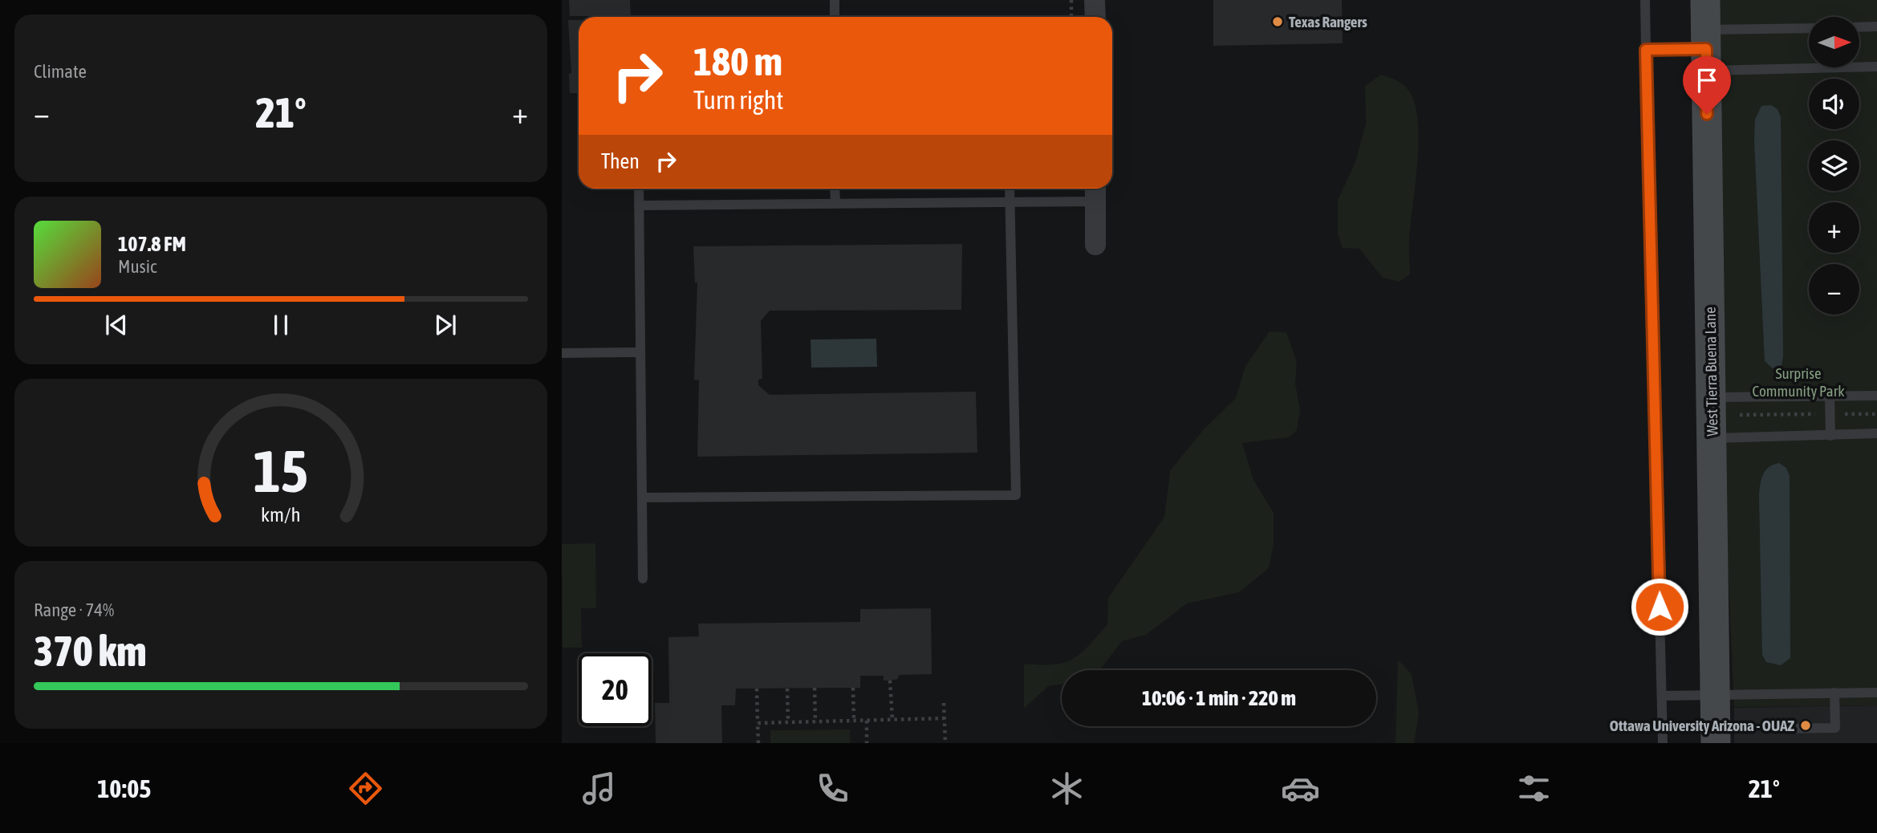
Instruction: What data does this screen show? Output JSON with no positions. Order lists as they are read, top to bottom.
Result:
{
  "streets": {
    "street": ["West Tierra Buena Lane"]
  },
  "parks": ["Surprise Community Park"],
  "places": ["Texas Rangers", "Ottawa University Arizona - OUAZ"],
  "north": "right",
  "page": {
    "tile": [
      "Climate",
      ["Range · 74%", "370 km"]
    ],
    "map_buttons": ["+", "−"],
    "turn": ["180 m", "Turn right"],
    "heat": ["−", "21°", "+"],
    "then": "Then",
    "song": ["107.8 FM", "Music"],
    "limit": "20",
    "trip": "10:06 · 1 min · 220 m",
    "tabs": ["10:05", "21°"],
    "gauge": ["15", "km/h"]
  }
}
